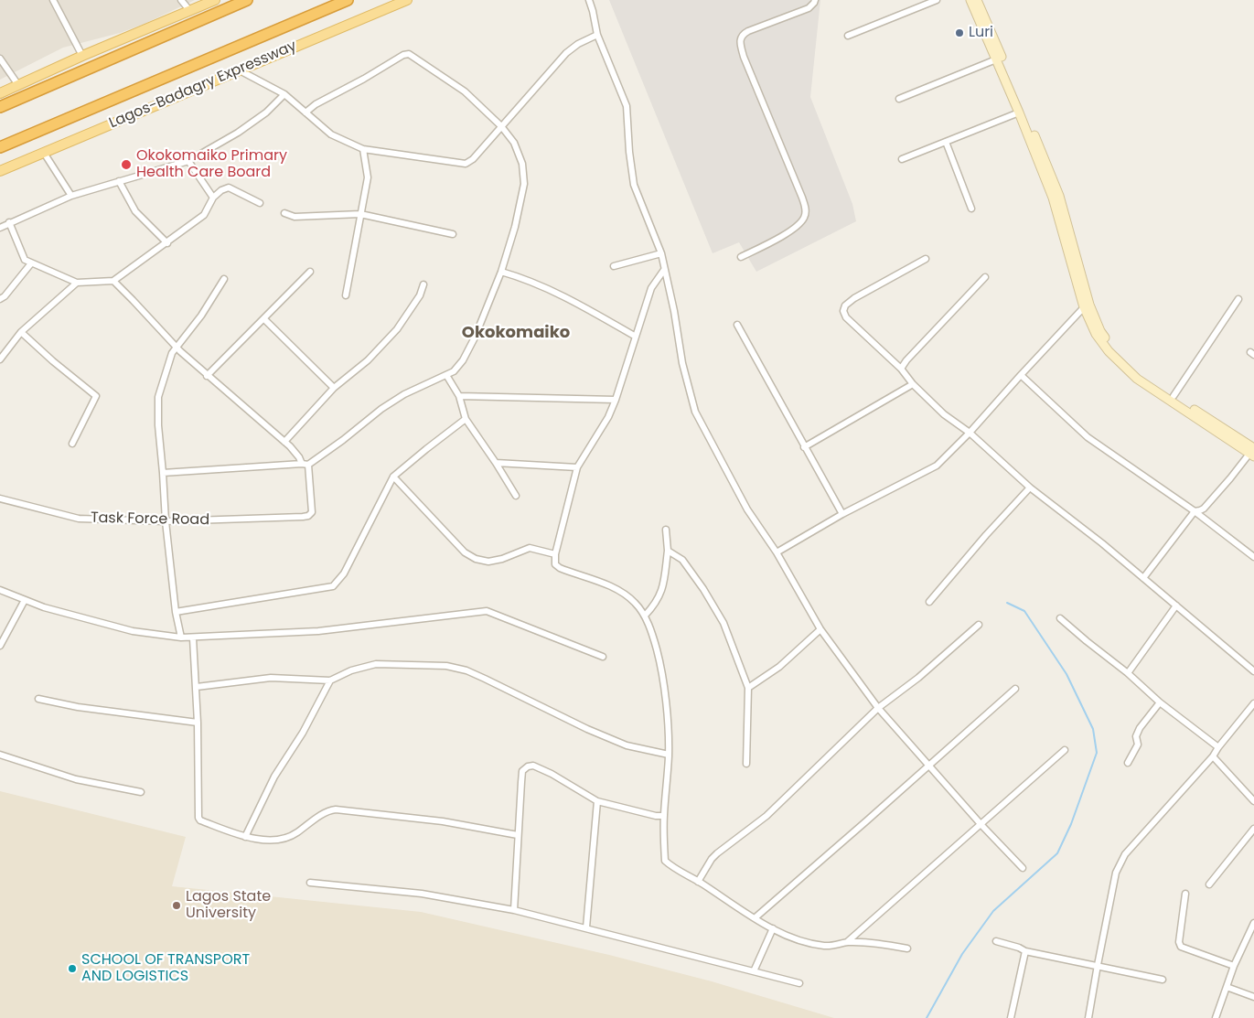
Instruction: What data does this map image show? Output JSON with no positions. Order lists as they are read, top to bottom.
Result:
{
  "streets": {
    "highway": ["Lagos-Badagry Expressway"],
    "street": ["Task Force Road"]
  },
  "districts": ["Okokomaiko"],
  "places": [
    "Luri",
    "Okokomaiko Primary Health Care Board",
    "Lagos State University",
    "SCHOOL OF TRANSPORT AND LOGISTICS"
  ]
}
